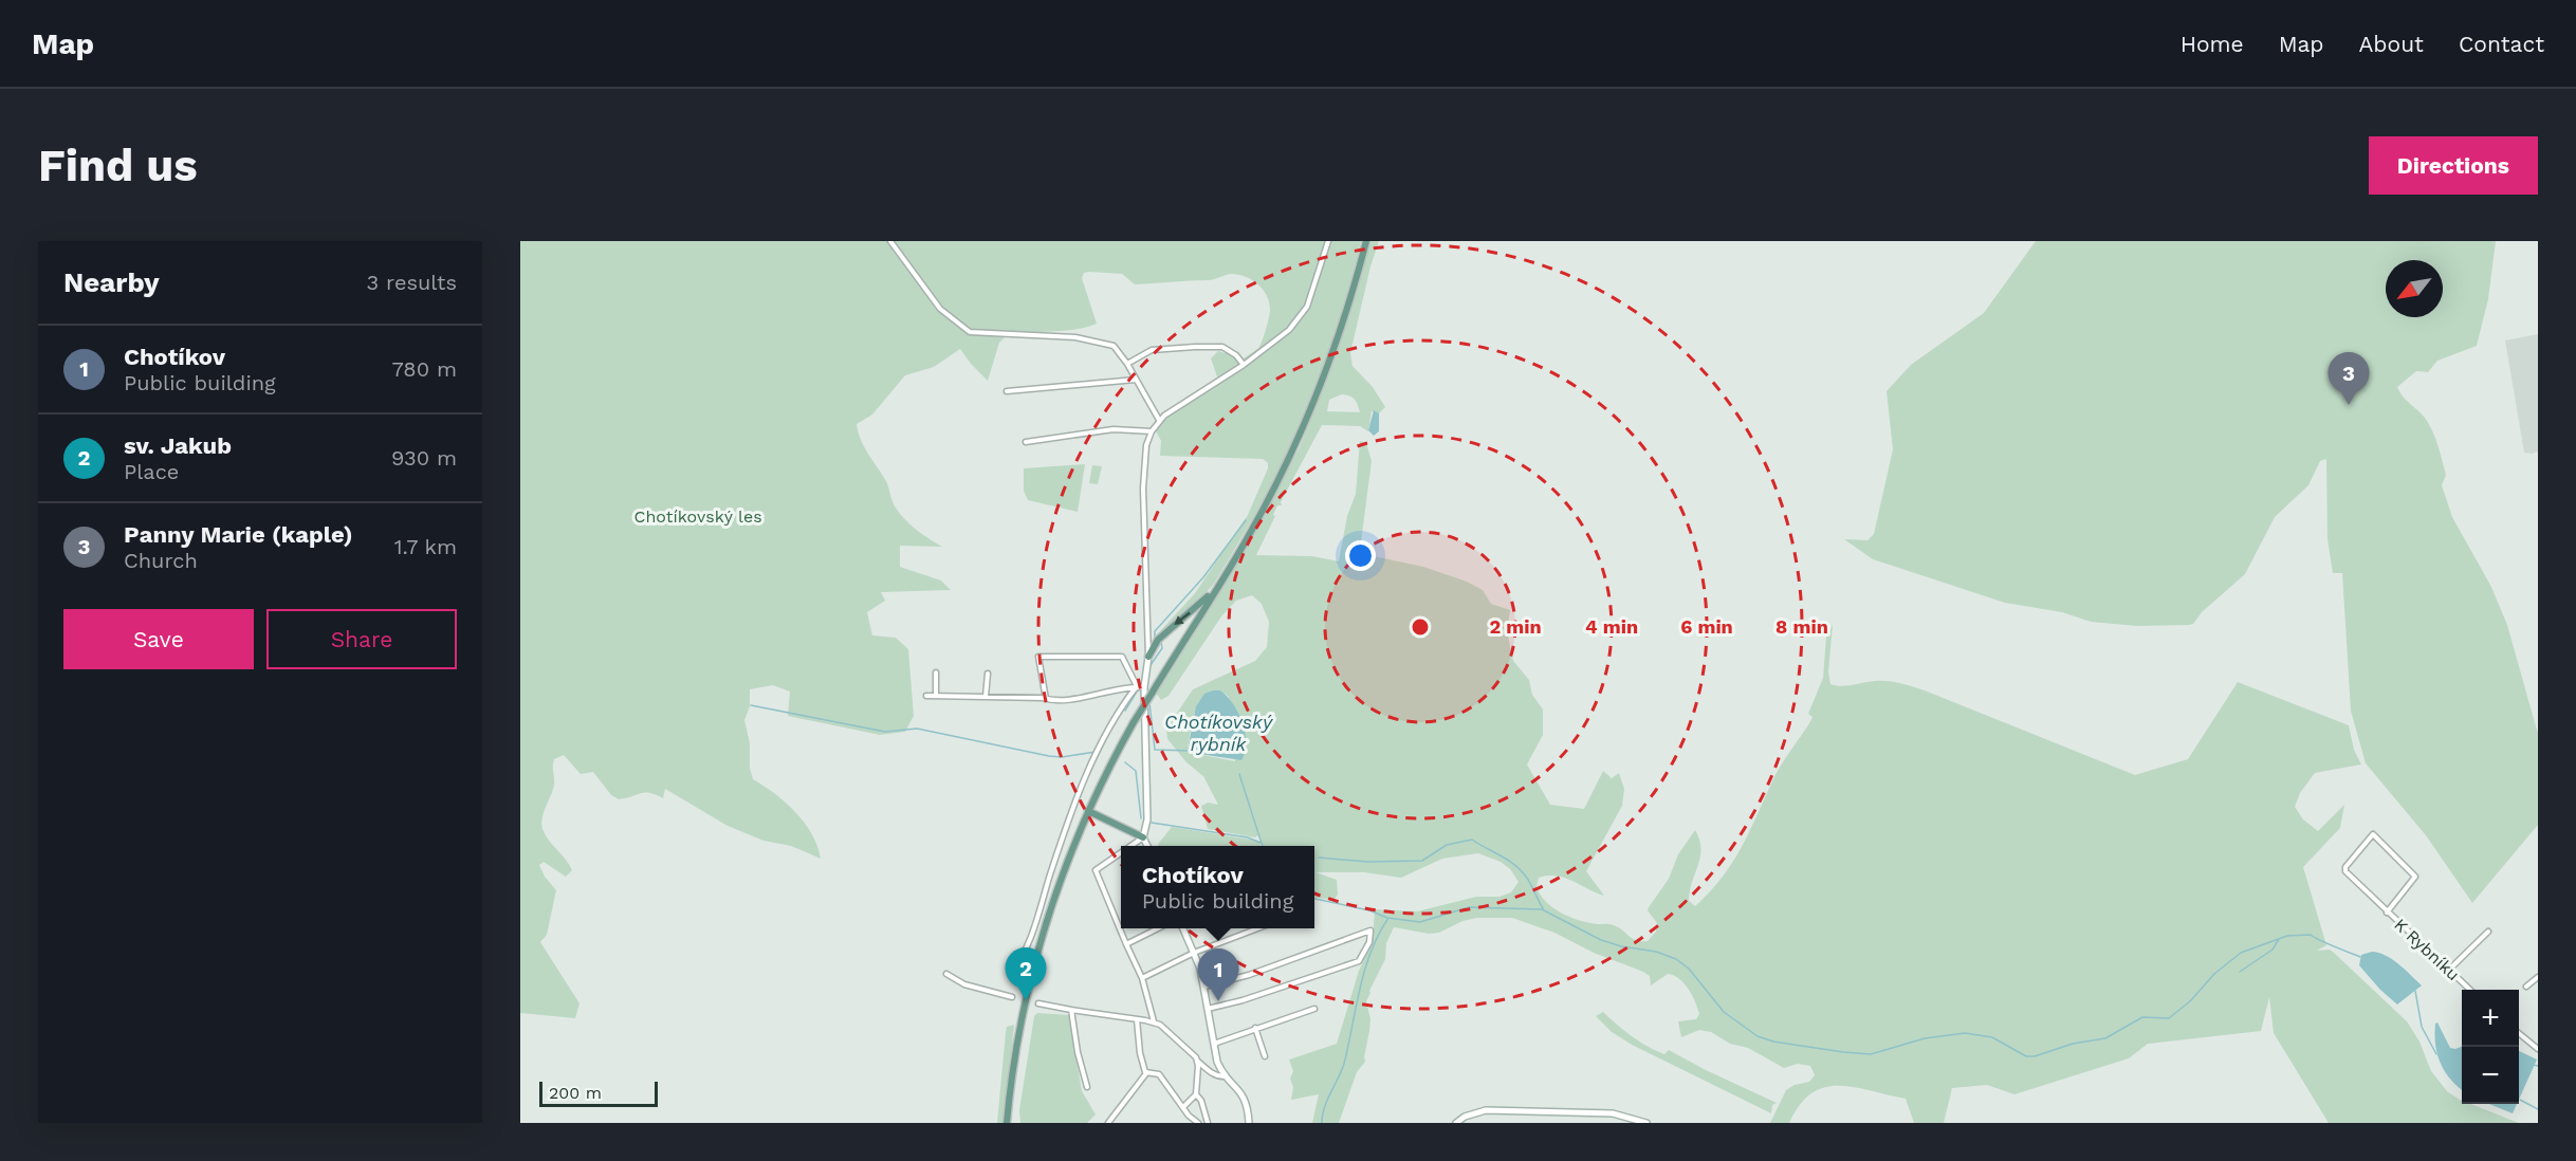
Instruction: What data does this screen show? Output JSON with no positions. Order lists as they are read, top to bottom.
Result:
{
  "streets": {
    "street": ["K Rybníku"]
  },
  "water": ["Chotíkovský rybník"],
  "parks": ["Chotíkovský les"],
  "scale_bar": "200 m",
  "north": "bottom left",
  "page": {
    "header": "Map",
    "nav": [
      "Home",
      "Map",
      "About",
      "Contact"
    ],
    "buttons": [
      "Directions",
      ["Save", "Share"]
    ],
    "title": "Find us",
    "heading": ["Nearby", "3 results"],
    "list": [
      {
        "mark": "1",
        "name": "Chotíkov",
        "note": "Public building",
        "value": "780 m"
      },
      {
        "mark": "2",
        "name": "sv. Jakub",
        "note": "Place",
        "value": "930 m"
      },
      {
        "mark": "3",
        "name": "Panny Marie (kaple)",
        "note": "Church",
        "value": "1.7 km"
      }
    ],
    "pins": ["3", "2", "1"],
    "popup": ["Chotíkov", "Public building"],
    "map_buttons": ["+", "−"],
    "scale": "200 m"
  },
  "rings": [
    "2 min",
    "4 min",
    "6 min",
    "8 min"
  ]
}
